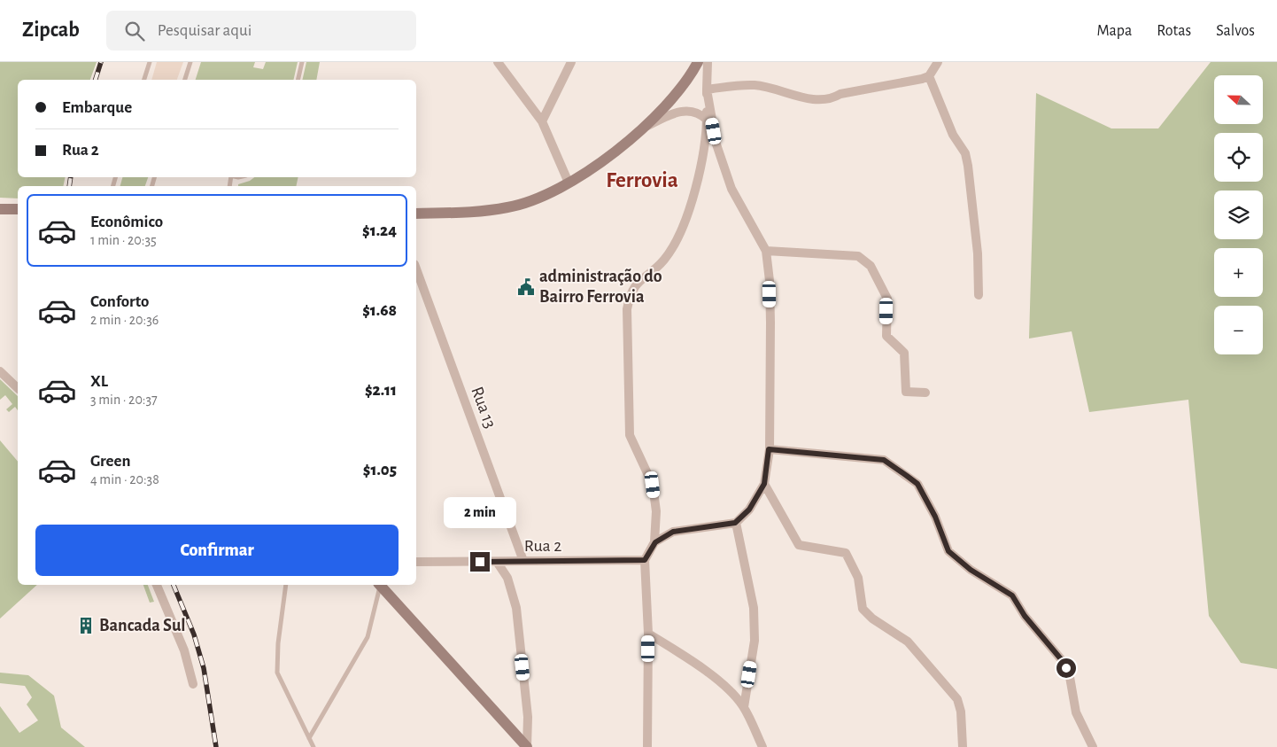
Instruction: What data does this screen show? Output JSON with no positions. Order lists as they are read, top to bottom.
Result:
{
  "streets": {
    "street": ["Rua 13", "Rua 2"]
  },
  "crossings": [
    ["Rua 13", "Rua 2"]
  ],
  "districts": ["Ferrovia"],
  "places": {
    "public building": ["administração do Bairro Ferrovia"],
    "building": ["Bancada Sul"]
  },
  "north": "left",
  "page": {
    "header": "Zipcab",
    "search": "Pesquisar aqui",
    "nav": ["Mapa", "Rotas", "Salvos"],
    "map_buttons": ["+", "−"],
    "banner": ["Embarque", "Rua 2"],
    "list": [
      {
        "name": "Econômico",
        "note": "1 min · 20:35",
        "value": "$1.24"
      },
      {
        "name": "Conforto",
        "note": "2 min · 20:36",
        "value": "$1.68"
      },
      {
        "name": "XL",
        "note": "3 min · 20:37",
        "value": "$2.11"
      },
      {
        "name": "Green",
        "note": "4 min · 20:38",
        "value": "$1.05"
      }
    ],
    "bubble": "2 min",
    "buttons": "Confirmar"
  }
}
